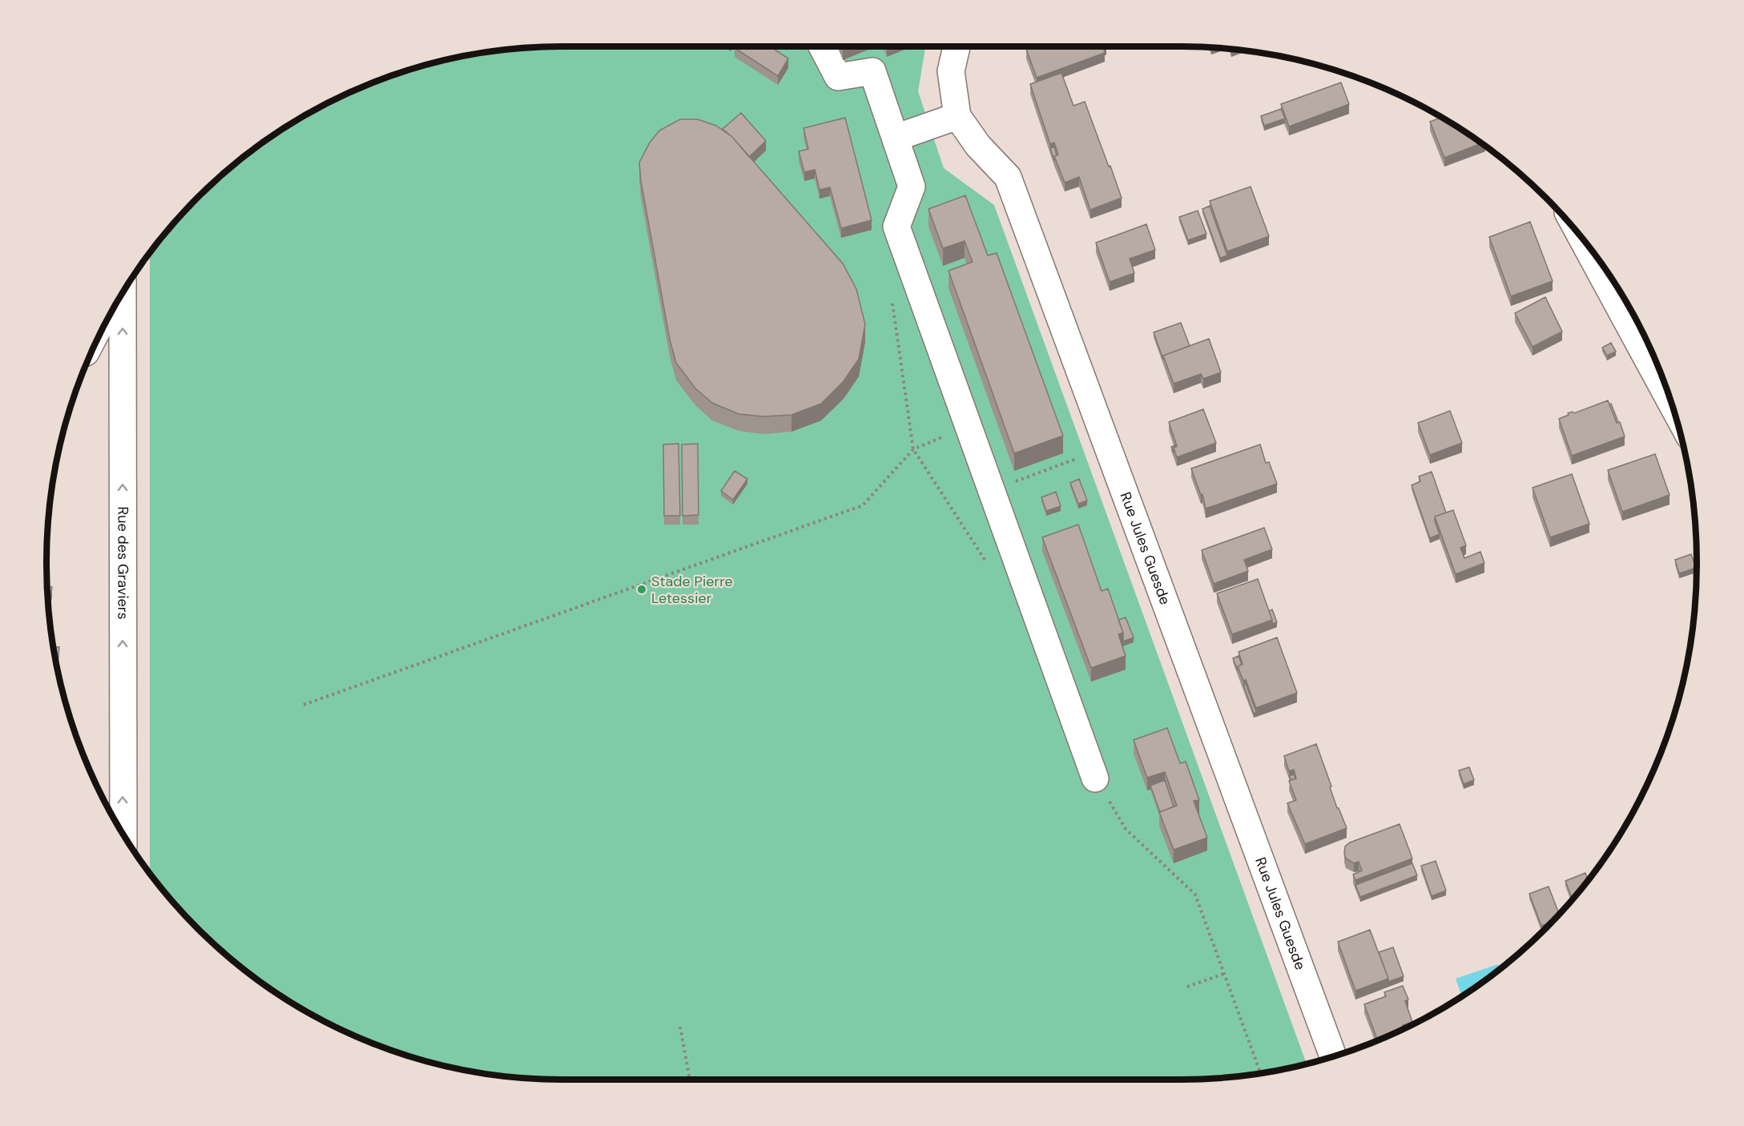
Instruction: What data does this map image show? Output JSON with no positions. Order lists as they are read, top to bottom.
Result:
{
  "streets": {
    "street": ["Rue Jules Guesde", "Rue des Graviers"]
  },
  "one_way": ["Rue des Graviers"],
  "places": ["Stade Pierre Letessier"]
}
